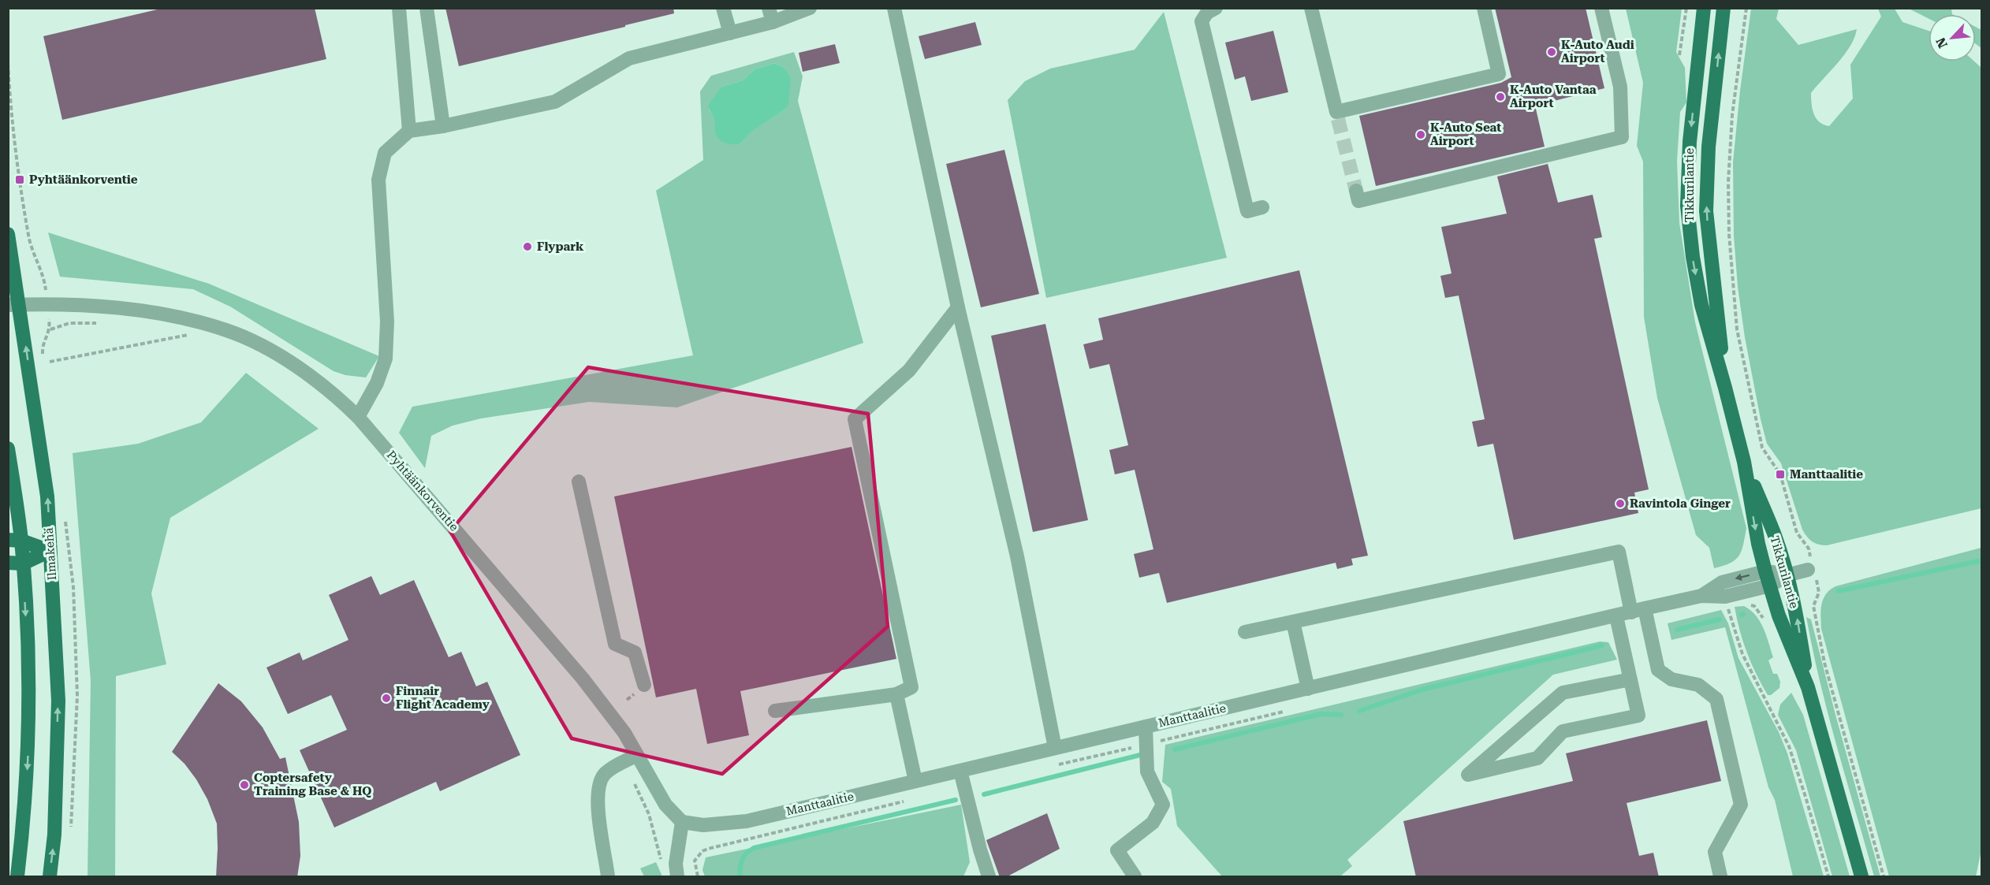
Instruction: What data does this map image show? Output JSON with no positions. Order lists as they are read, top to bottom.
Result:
{
  "streets": {
    "main road": ["Tikkurilantie", "Ilmakehä"],
    "street": ["Pyhtäänkorventie", "Manttaalitie"]
  },
  "crossings": [
    ["Tikkurilantie", "Manttaalitie"],
    ["Pyhtäänkorventie", "Ilmakehä"],
    ["Pyhtäänkorventie", "Manttaalitie"]
  ],
  "places": {
    "other": [
      "K-Auto Audi Airport",
      "K-Auto Vantaa Airport",
      "K-Auto Seat Airport",
      "Flypark",
      "Ravintola Ginger",
      "Finnair Flight Academy",
      "Coptersafety Training Base & HQ"
    ],
    "transit": ["Pyhtäänkorventie", "Manttaalitie"]
  },
  "north": "bottom left"
}
